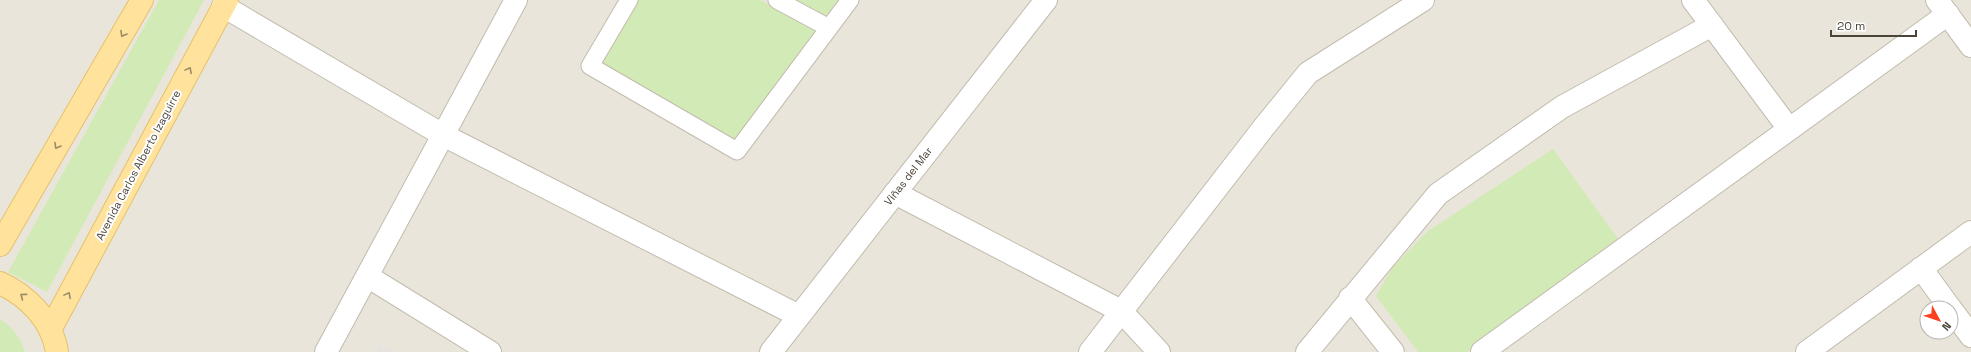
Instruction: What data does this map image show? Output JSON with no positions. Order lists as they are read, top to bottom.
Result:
{
  "streets": {
    "main road": ["Avenida Carlos Alberto Izaguirre"],
    "street": ["Viñas del Mar"]
  },
  "scale_bar": "20 m",
  "north": "bottom right"
}
